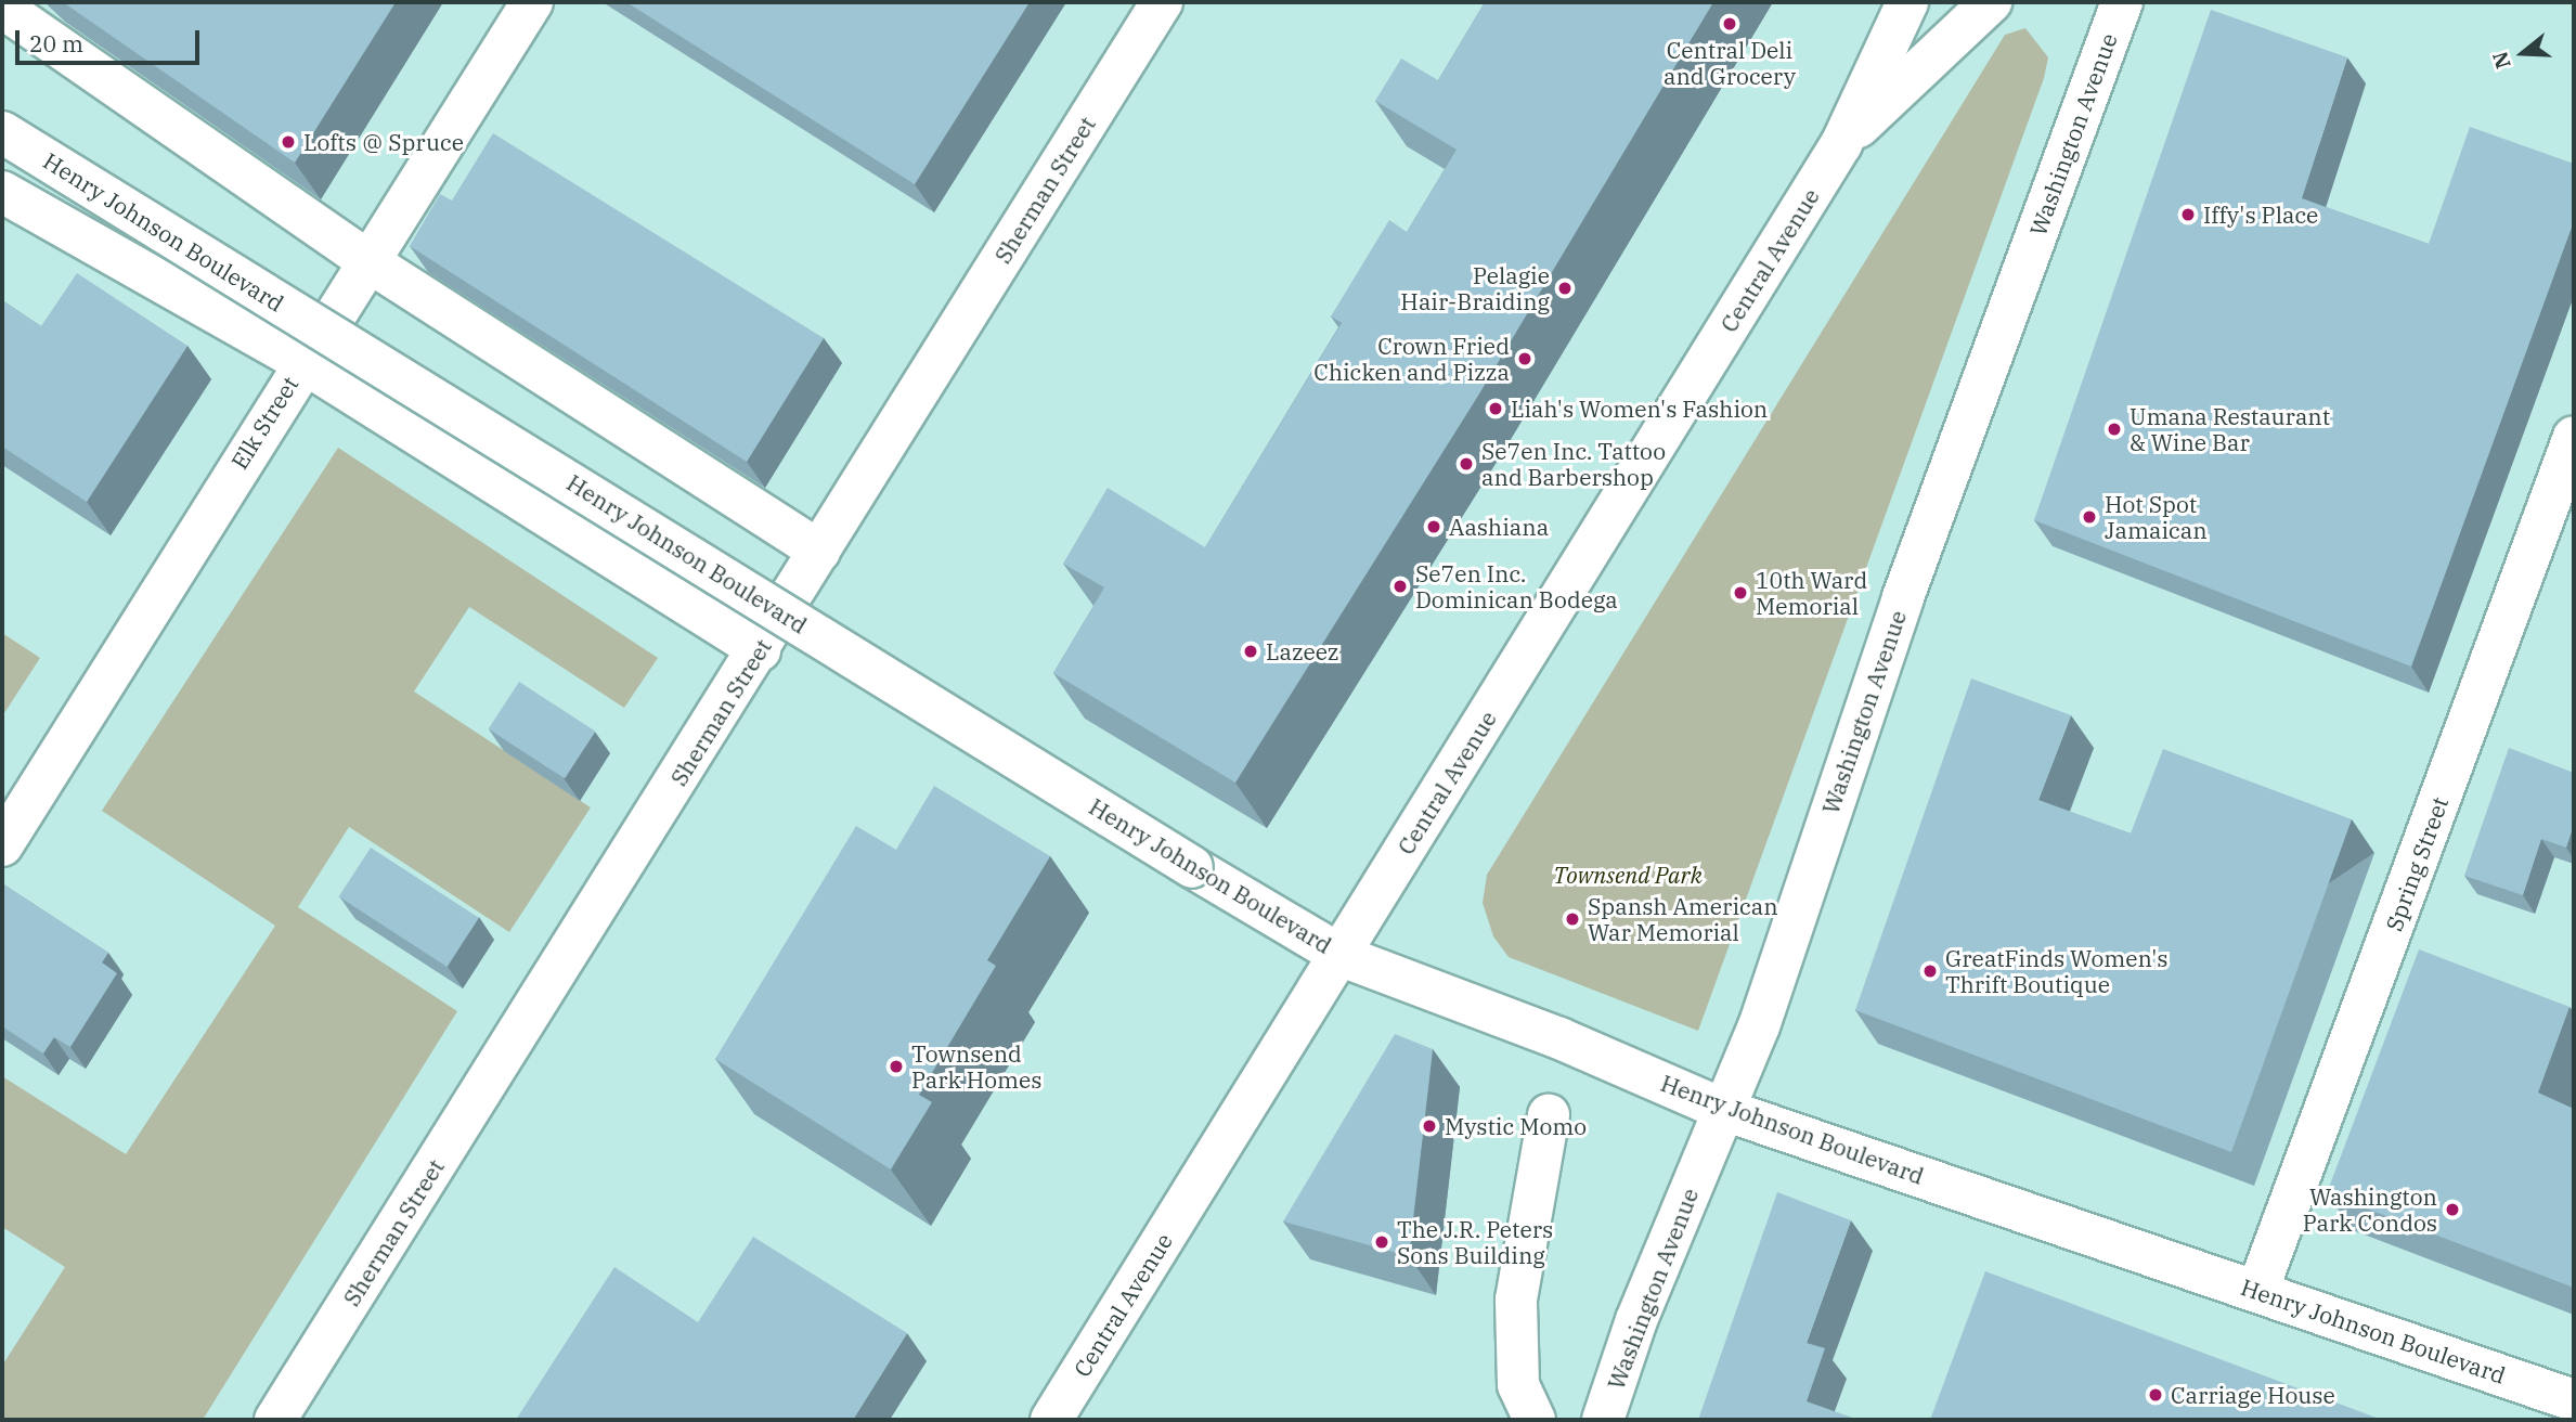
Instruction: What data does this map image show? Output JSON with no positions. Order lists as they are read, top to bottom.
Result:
{
  "streets": {
    "street": [
      "Washington Avenue",
      "Sherman Street",
      "Henry Johnson Boulevard",
      "Central Avenue",
      "Elk Street",
      "Spring Street"
    ]
  },
  "crossings": [
    ["Washington Avenue", "Henry Johnson Boulevard"],
    ["Sherman Street", "Henry Johnson Boulevard"],
    ["Henry Johnson Boulevard", "Central Avenue"],
    ["Henry Johnson Boulevard", "Elk Street"],
    ["Henry Johnson Boulevard", "Spring Street"]
  ],
  "parks": ["Townsend Park"],
  "places": [
    "Central Deli and Grocery",
    "Lofts @ Spruce",
    "Iffy's Place",
    "Pelagie Hair-Braiding",
    "Crown Fried Chicken and Pizza",
    "Liah's Women's Fashion",
    "Umana Restaurant & Wine Bar",
    "Se7en Inc. Tattoo and Barbershop",
    "Hot Spot Jamaican",
    "Aashiana",
    "Se7en Inc. Dominican Bodega",
    "10th Ward Memorial",
    "Lazeez",
    "Spansh American War Memorial",
    "GreatFinds Women's Thrift Boutique",
    "Townsend Park Homes",
    "Mystic Momo",
    "Washington Park Condos",
    "The J.R. Peters Sons Building",
    "Carriage House"
  ],
  "scale_bar": "20 m",
  "north": "left"
}
